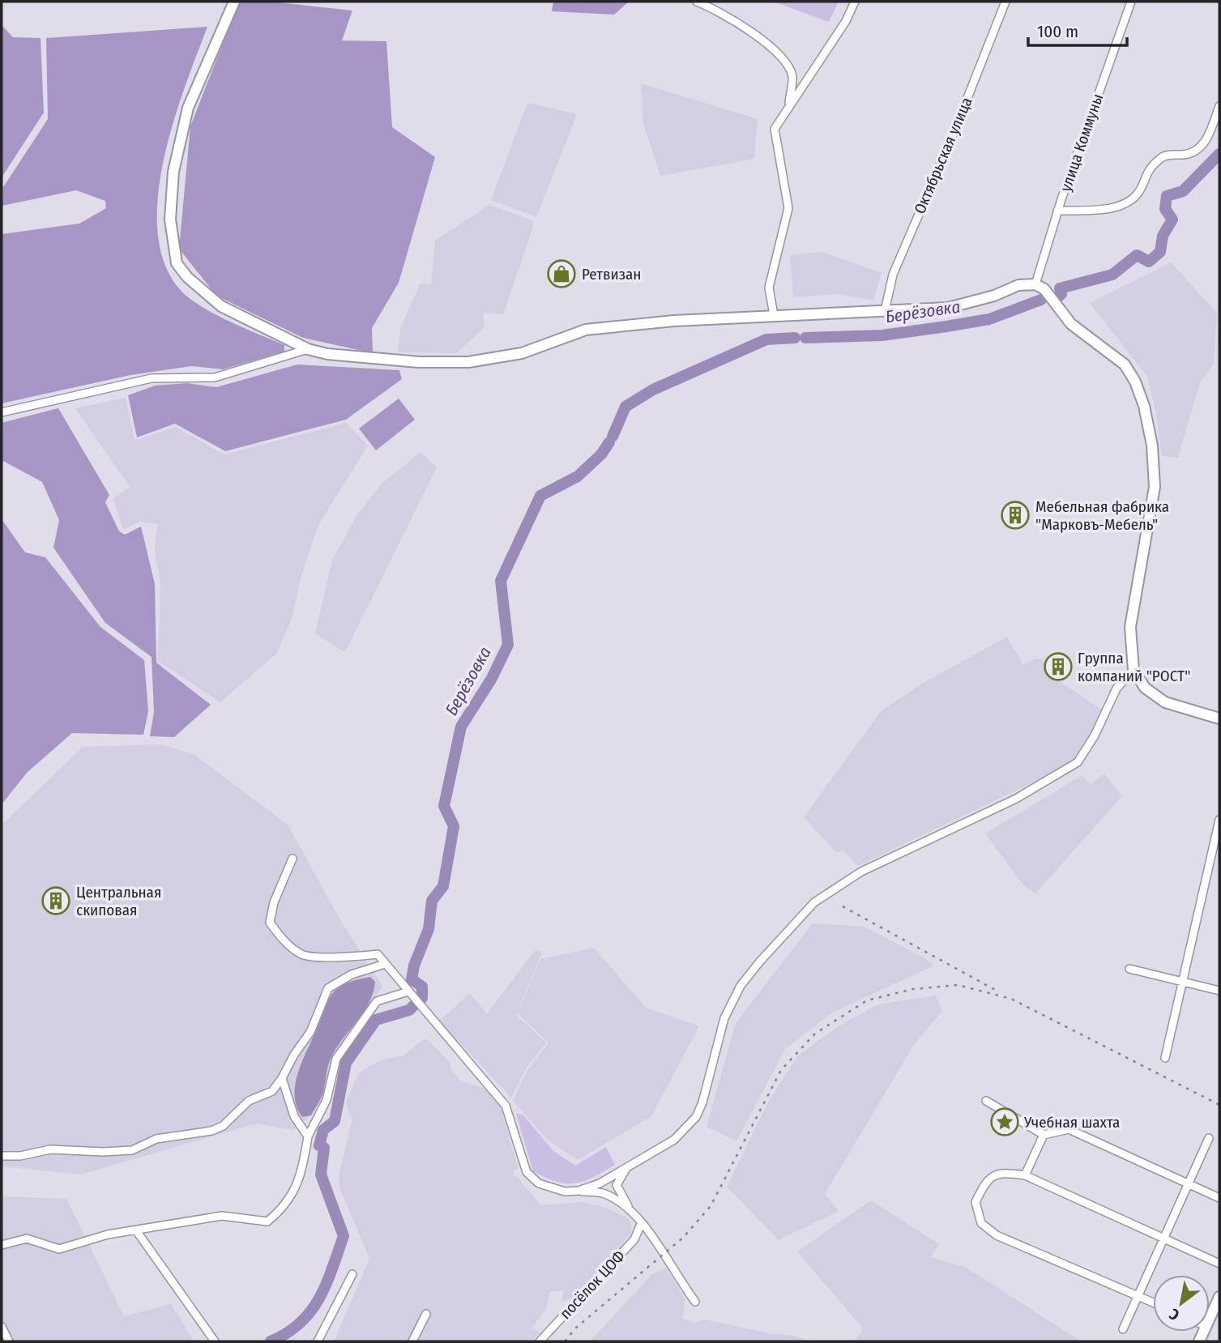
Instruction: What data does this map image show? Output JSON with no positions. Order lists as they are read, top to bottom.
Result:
{
  "streets": {
    "street": ["улица Коммуны", "Октябрьская улица", "посёлок ЦОФ"]
  },
  "water": ["Берёзовка"],
  "places": {
    "shop": ["Ретвизан"],
    "building": ["Мебельная фабрика \"Марковъ-Мебель\"", "Группа компаний \"РОСТ\"", "Центральная скиповая"],
    "place": ["Учебная шахта"]
  },
  "scale_bar": "100 m",
  "north": "bottom left"
}
